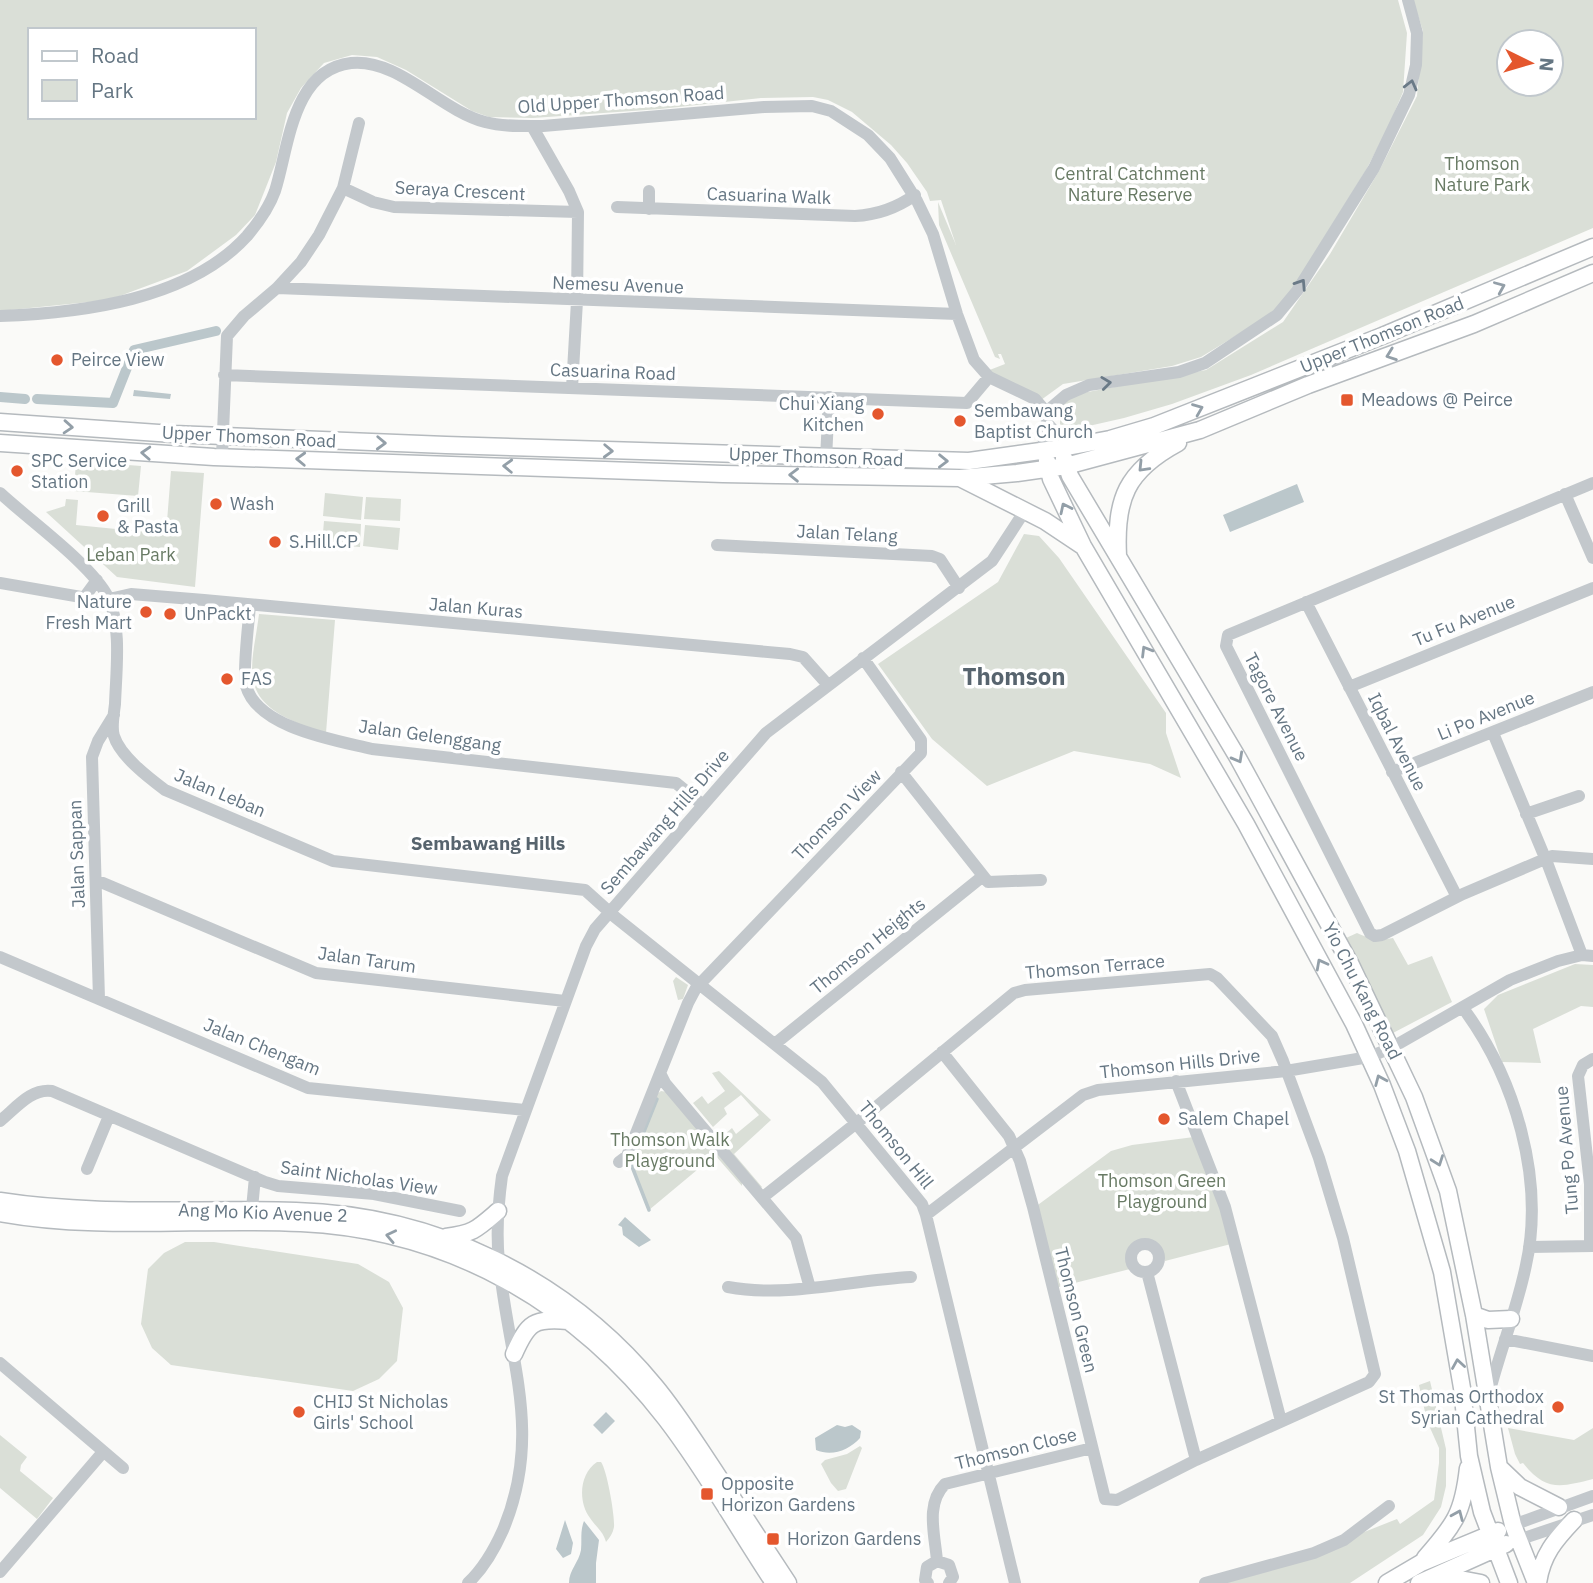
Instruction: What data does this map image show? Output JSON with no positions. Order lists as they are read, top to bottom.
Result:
{
  "streets": {
    "main road": ["Upper Thomson Road", "Yio Chu Kang Road", "Ang Mo Kio Avenue 2"],
    "street": [
      "Old Upper Thomson Road",
      "Seraya Crescent",
      "Casuarina Walk",
      "Nemesu Avenue",
      "Casuarina Road",
      "Jalan Telang",
      "Jalan Kuras",
      "Tu Fu Avenue",
      "Tagore Avenue",
      "Li Po Avenue",
      "Jalan Gelenggang",
      "Iqbal Avenue",
      "Jalan Leban",
      "Thomson View",
      "Sembawang Hills Drive",
      "Jalan Sappan",
      "Thomson Heights",
      "Jalan Tarum",
      "Thomson Terrace",
      "Jalan Chengam",
      "Thomson Hills Drive",
      "Thomson Hill",
      "Tung Po Avenue",
      "Saint Nicholas View",
      "Thomson Green",
      "Thomson Close"
    ]
  },
  "crossings": [
    ["Old Upper Thomson Road", "Casuarina Walk"],
    ["Old Upper Thomson Road", "Nemesu Avenue"],
    ["Old Upper Thomson Road", "Casuarina Road"],
    ["Upper Thomson Road", "Yio Chu Kang Road"],
    ["Jalan Telang", "Sembawang Hills Drive"],
    ["Jalan Kuras", "Jalan Gelenggang"],
    ["Jalan Kuras", "Jalan Leban"],
    ["Jalan Kuras", "Sembawang Hills Drive"],
    ["Tu Fu Avenue", "Iqbal Avenue"],
    ["Tagore Avenue", "Iqbal Avenue"],
    ["Li Po Avenue", "Iqbal Avenue"],
    ["Jalan Gelenggang", "Sembawang Hills Drive"],
    ["Jalan Leban", "Sembawang Hills Drive"],
    ["Jalan Leban", "Jalan Sappan"],
    ["Jalan Leban", "Thomson Hill"],
    ["Thomson View", "Sembawang Hills Drive"],
    ["Thomson View", "Thomson Hill"],
    ["Sembawang Hills Drive", "Jalan Tarum"],
    ["Sembawang Hills Drive", "Jalan Chengam"],
    ["Sembawang Hills Drive", "Thomson Hill"],
    ["Sembawang Hills Drive", "Ang Mo Kio Avenue 2"],
    ["Jalan Sappan", "Jalan Tarum"],
    ["Jalan Sappan", "Jalan Chengam"],
    ["Thomson Heights", "Thomson Hill"],
    ["Thomson Terrace", "Thomson Hills Drive"],
    ["Thomson Terrace", "Thomson Hill"],
    ["Thomson Terrace", "Thomson Green"],
    ["Yio Chu Kang Road", "Thomson Hills Drive"],
    ["Thomson Hills Drive", "Thomson Hill"],
    ["Thomson Hills Drive", "Thomson Green"],
    ["Thomson Hill", "Thomson Close"],
    ["Saint Nicholas View", "Ang Mo Kio Avenue 2"],
    ["Thomson Green", "Thomson Close"]
  ],
  "districts": ["Thomson", "Sembawang Hills"],
  "parks": [
    "Thomson Nature Park",
    "Central Catchment Nature Reserve",
    "Leban Park",
    "Thomson Walk Playground",
    "Thomson Green Playground"
  ],
  "places": {
    "other": [
      "Peirce View",
      "Chui Xiang Kitchen",
      "Sembawang Baptist Church",
      "SPC Service Station",
      "Wash",
      "Grill & Pasta",
      "S.Hill.CP",
      "Nature Fresh Mart",
      "UnPackt",
      "FAS",
      "Salem Chapel",
      "St Thomas Orthodox Syrian Cathedral",
      "CHIJ St Nicholas Girls' School"
    ],
    "transit": ["Meadows @ Peirce", "Opposite Horizon Gardens", "Horizon Gardens"]
  },
  "legend": ["Road", "Park"],
  "north": "right"
}
